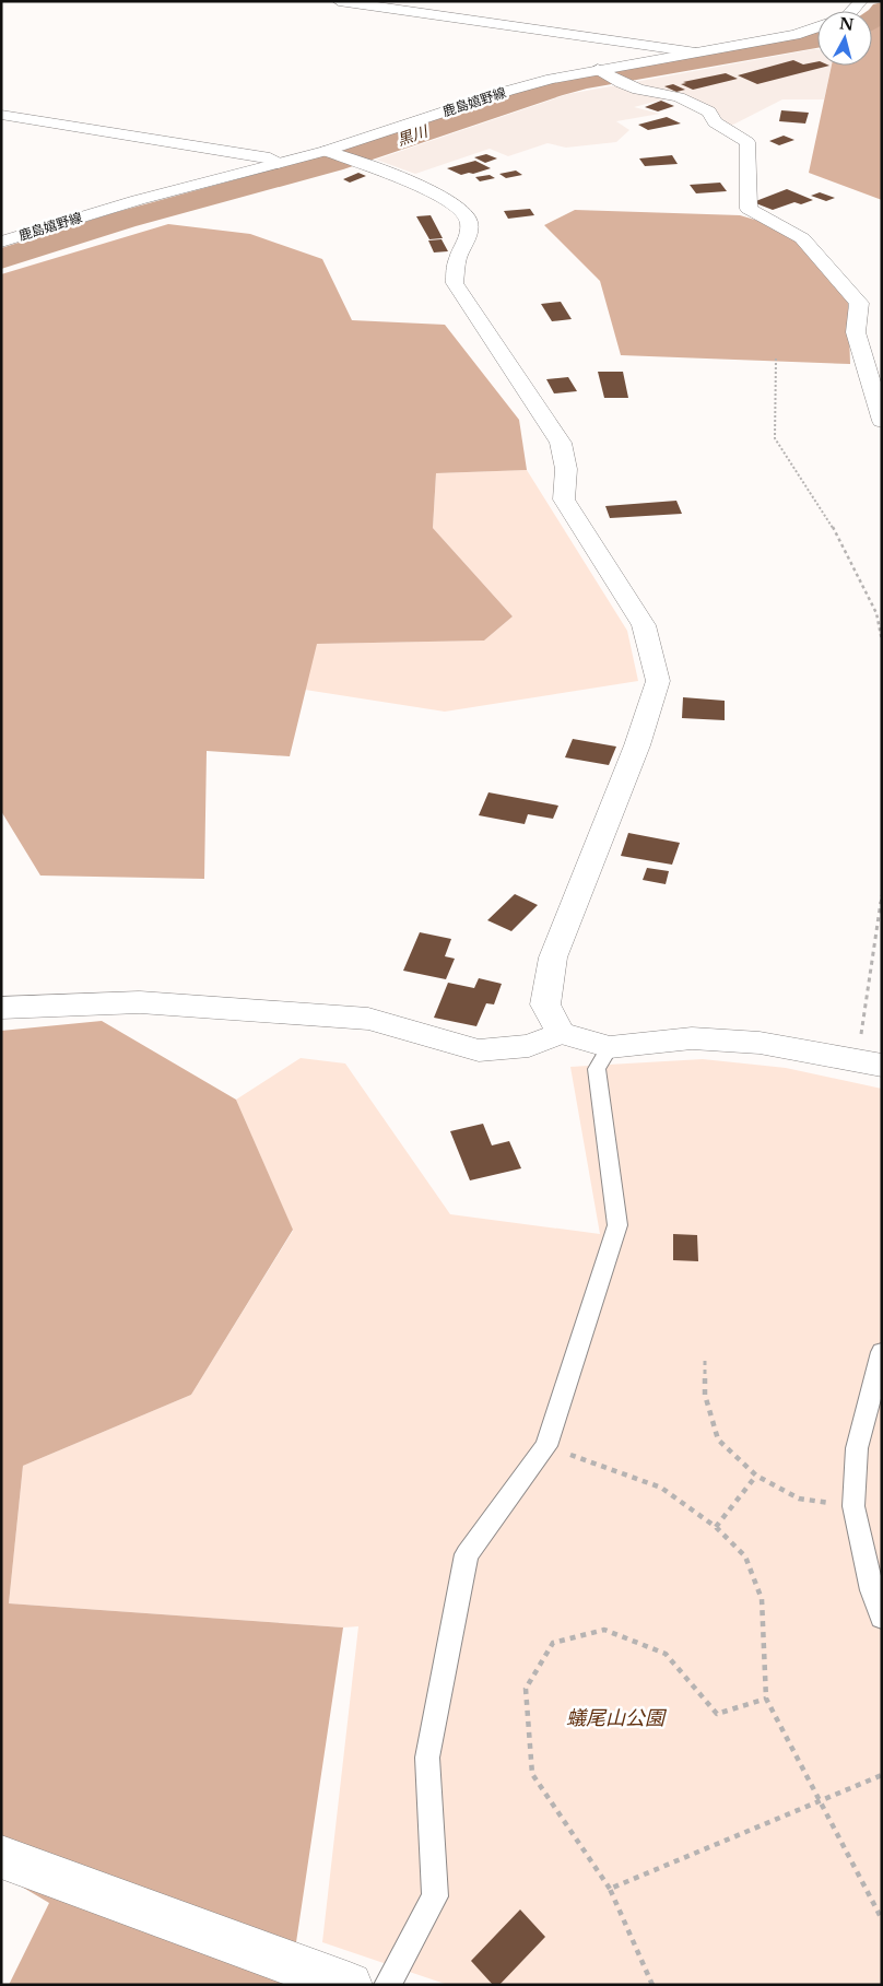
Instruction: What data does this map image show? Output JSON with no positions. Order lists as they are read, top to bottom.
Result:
{
  "streets": {
    "street": ["鹿島嬉野線"]
  },
  "water": ["黒川"],
  "parks": ["蟻尾山公園"],
  "north": "top"
}
